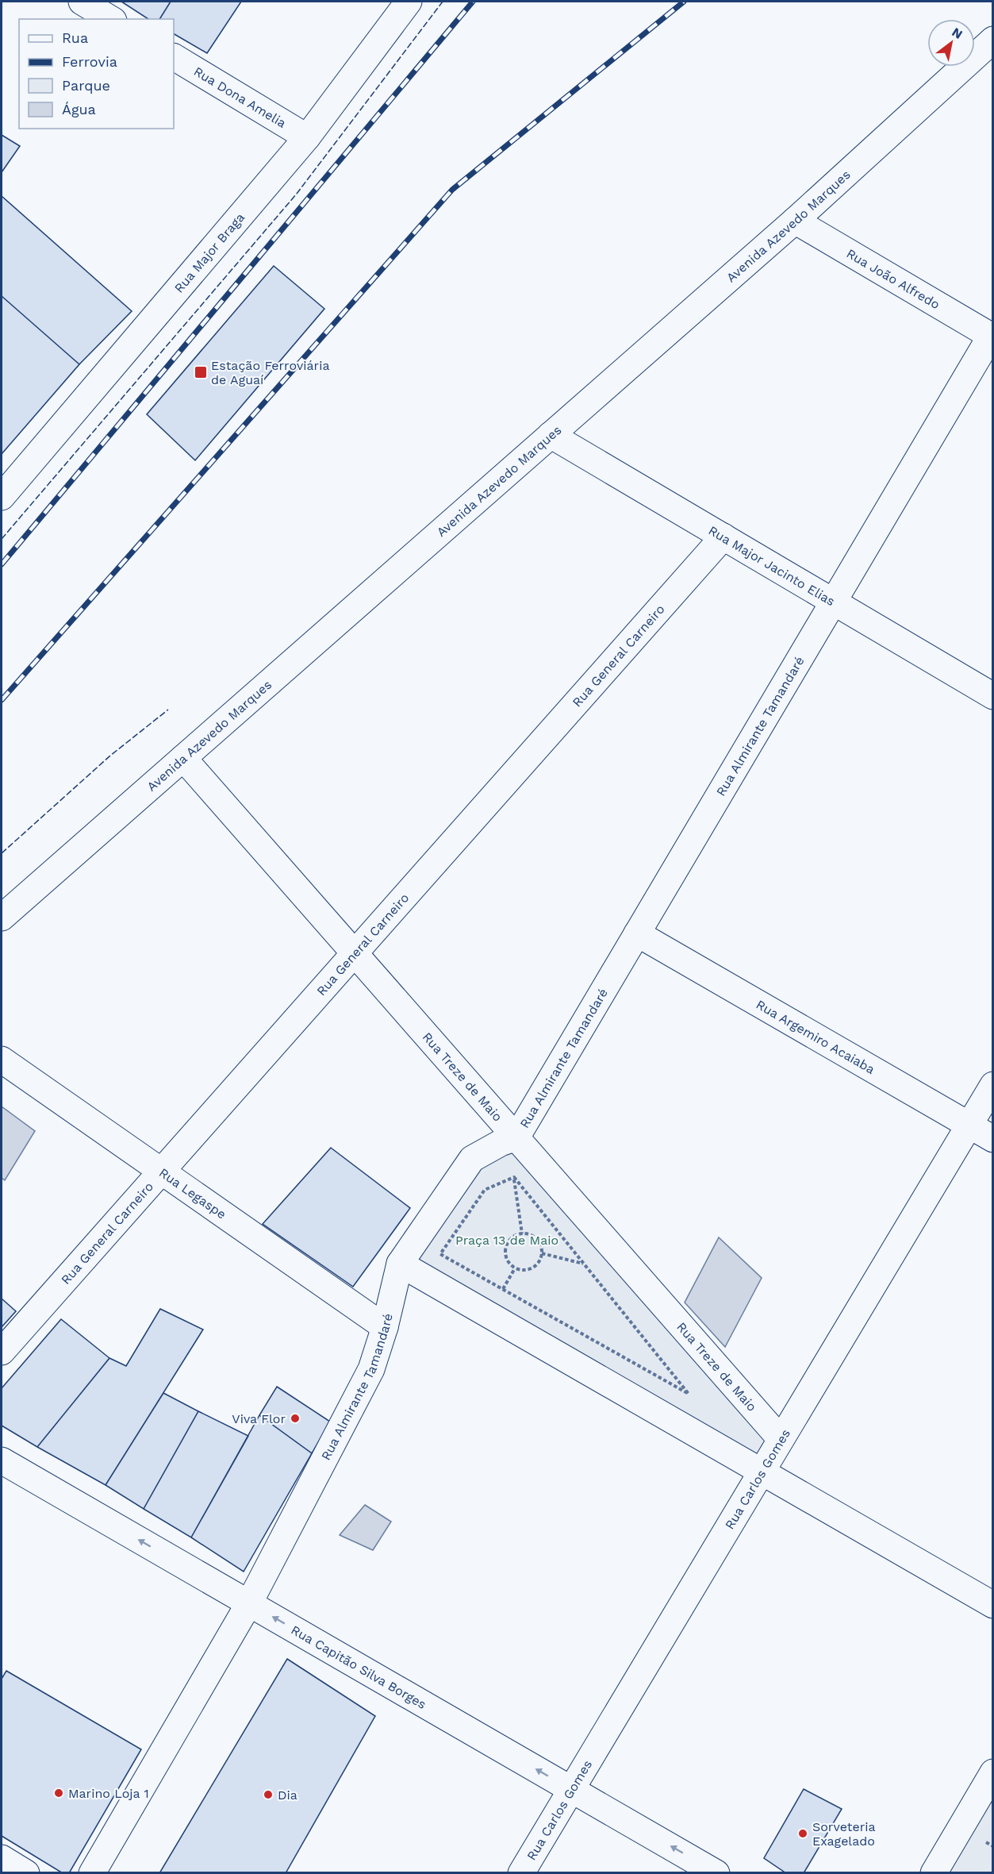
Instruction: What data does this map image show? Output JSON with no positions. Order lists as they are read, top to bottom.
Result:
{
  "streets": {
    "street": [
      "Rua Dona Amelia",
      "Avenida Azevedo Marques",
      "Rua Major Braga",
      "Rua João Alfredo",
      "Rua Major Jacinto Elias",
      "Rua General Carneiro",
      "Rua Almirante Tamandaré",
      "Rua Argemiro Acaiaba",
      "Rua Treze de Maio",
      "Rua Legaspe",
      "Rua Carlos Gomes",
      "Rua Capitão Silva Borges"
    ]
  },
  "crossings": [
    ["Rua Dona Amelia", "Rua Major Braga"],
    ["Avenida Azevedo Marques", "Rua João Alfredo"],
    ["Avenida Azevedo Marques", "Rua Major Jacinto Elias"],
    ["Avenida Azevedo Marques", "Rua Treze de Maio"],
    ["Rua João Alfredo", "Rua Almirante Tamandaré"],
    ["Rua Major Jacinto Elias", "Rua General Carneiro"],
    ["Rua Major Jacinto Elias", "Rua Almirante Tamandaré"],
    ["Rua General Carneiro", "Rua Treze de Maio"],
    ["Rua General Carneiro", "Rua Legaspe"],
    ["Rua Almirante Tamandaré", "Rua Argemiro Acaiaba"],
    ["Rua Almirante Tamandaré", "Rua Treze de Maio"],
    ["Rua Almirante Tamandaré", "Rua Legaspe"],
    ["Rua Almirante Tamandaré", "Rua Capitão Silva Borges"],
    ["Rua Argemiro Acaiaba", "Rua Carlos Gomes"],
    ["Rua Treze de Maio", "Rua Carlos Gomes"],
    ["Rua Carlos Gomes", "Rua Capitão Silva Borges"]
  ],
  "one_way": ["Rua Capitão Silva Borges"],
  "parks": ["Praça 13 de Maio"],
  "places": {
    "transit": ["Estação Ferroviária de Aguaí"],
    "other": [
      "Viva Flor",
      "Marino Loja 1",
      "Dia",
      "Sorveteria Exagelado"
    ]
  },
  "legend": [
    "Rua",
    "Ferrovia",
    "Parque",
    "Água"
  ],
  "north": "top right"
}
